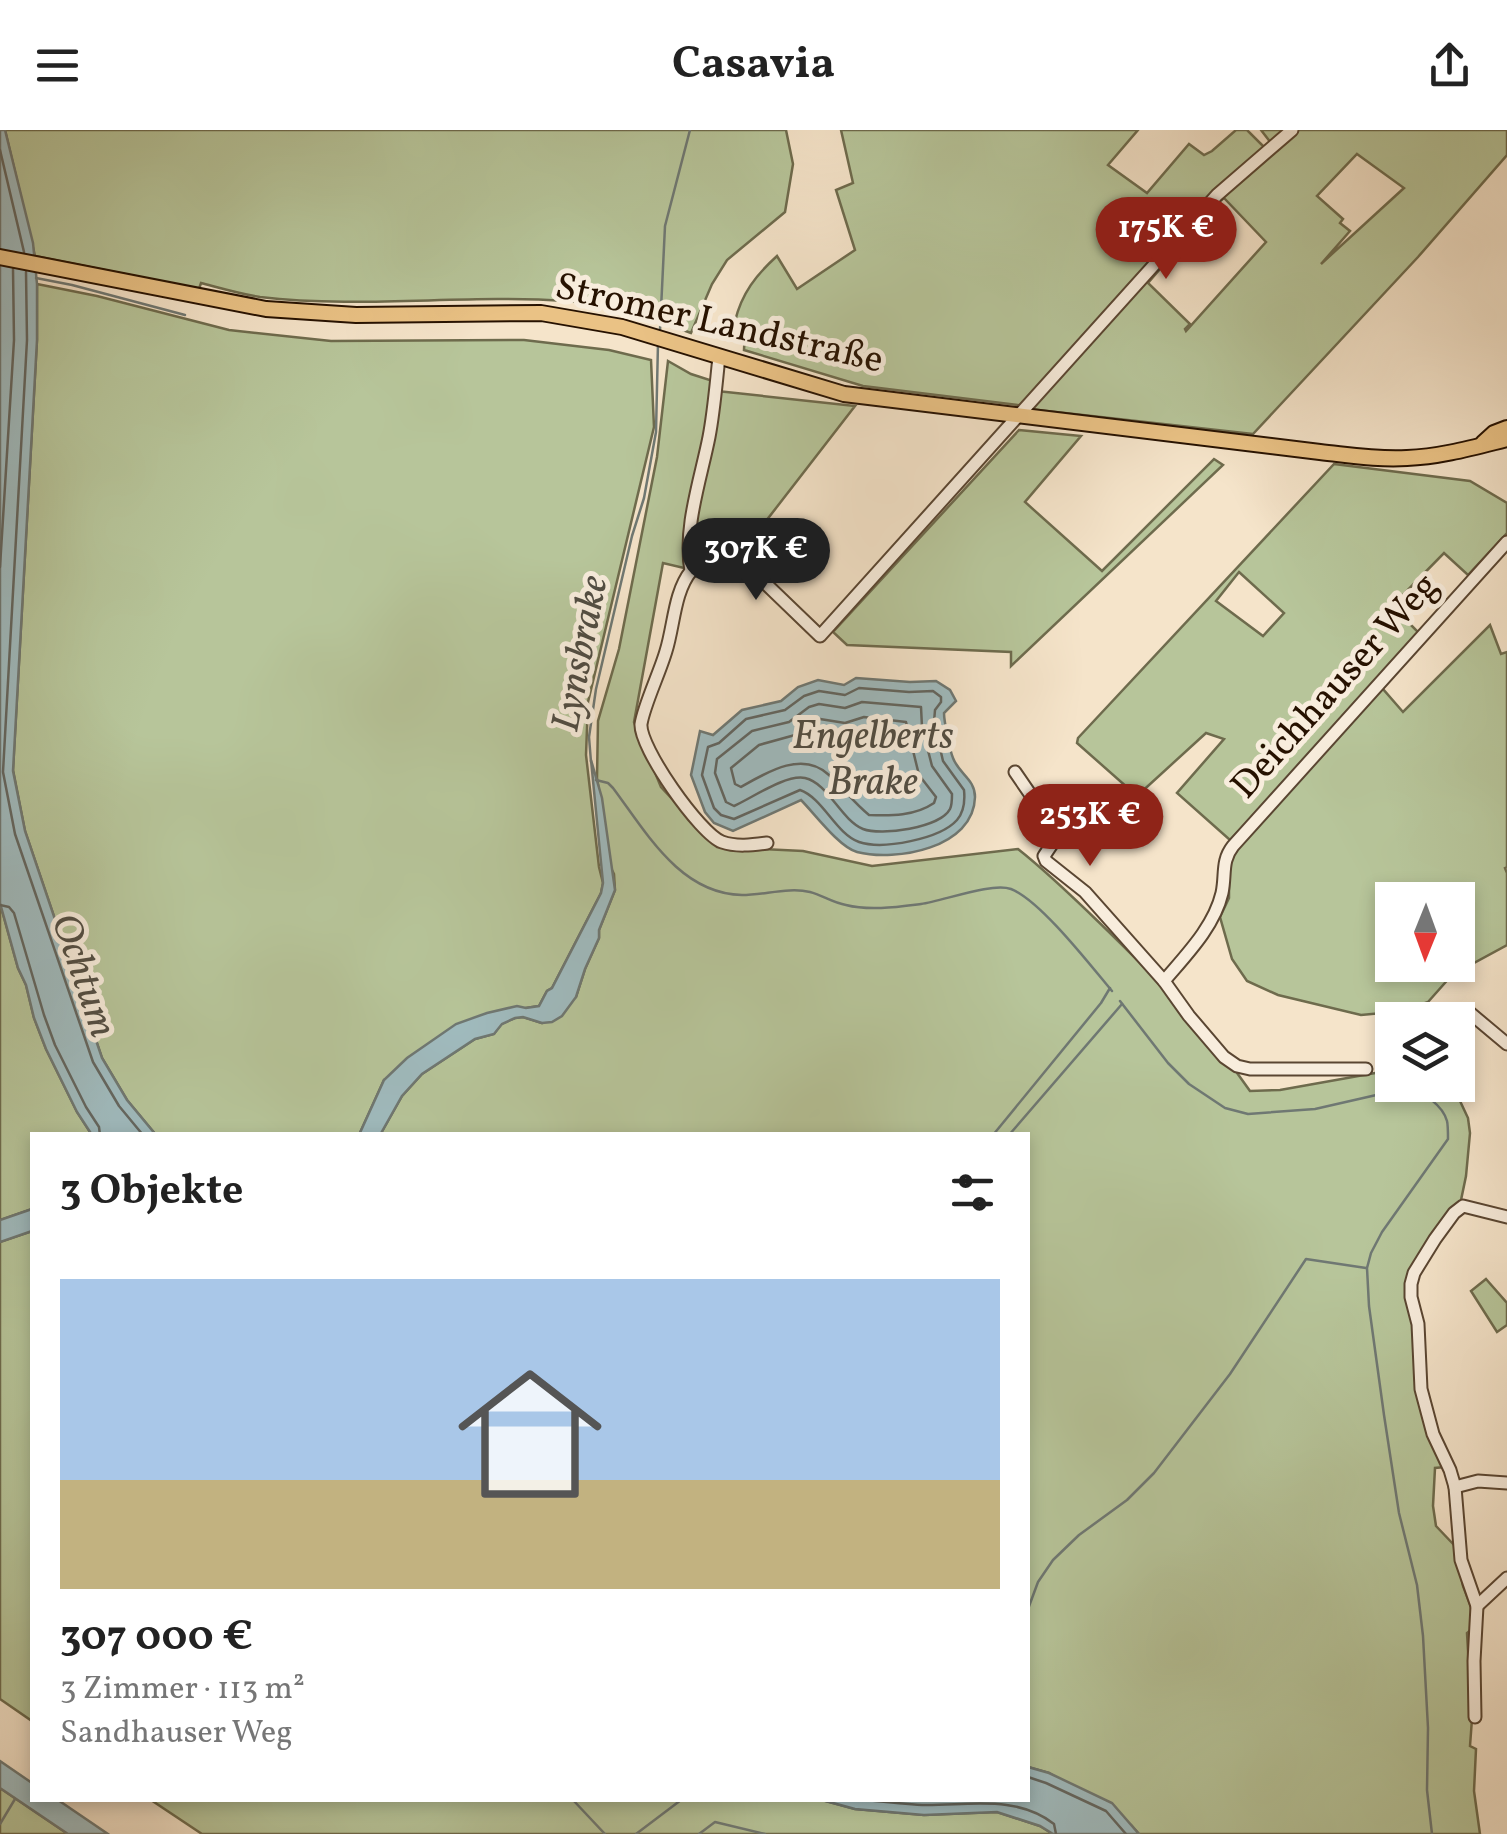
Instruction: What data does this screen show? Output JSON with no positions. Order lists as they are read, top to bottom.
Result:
{
  "streets": {
    "main road": ["Stromer Landstraße"],
    "street": ["Deichhauser Weg"]
  },
  "water": ["Lynsbrake", "Engelberts Brake", "Ochtum"],
  "north": "bottom",
  "page": {
    "header": "Casavia",
    "price": ["175K €", "307K €", "253K €"],
    "heading": "3 Objekte",
    "list": [
      {
        "name": "307 000 €",
        "note": "3 Zimmer · 113 m² · Sandhauser Weg"
      }
    ]
  }
}
